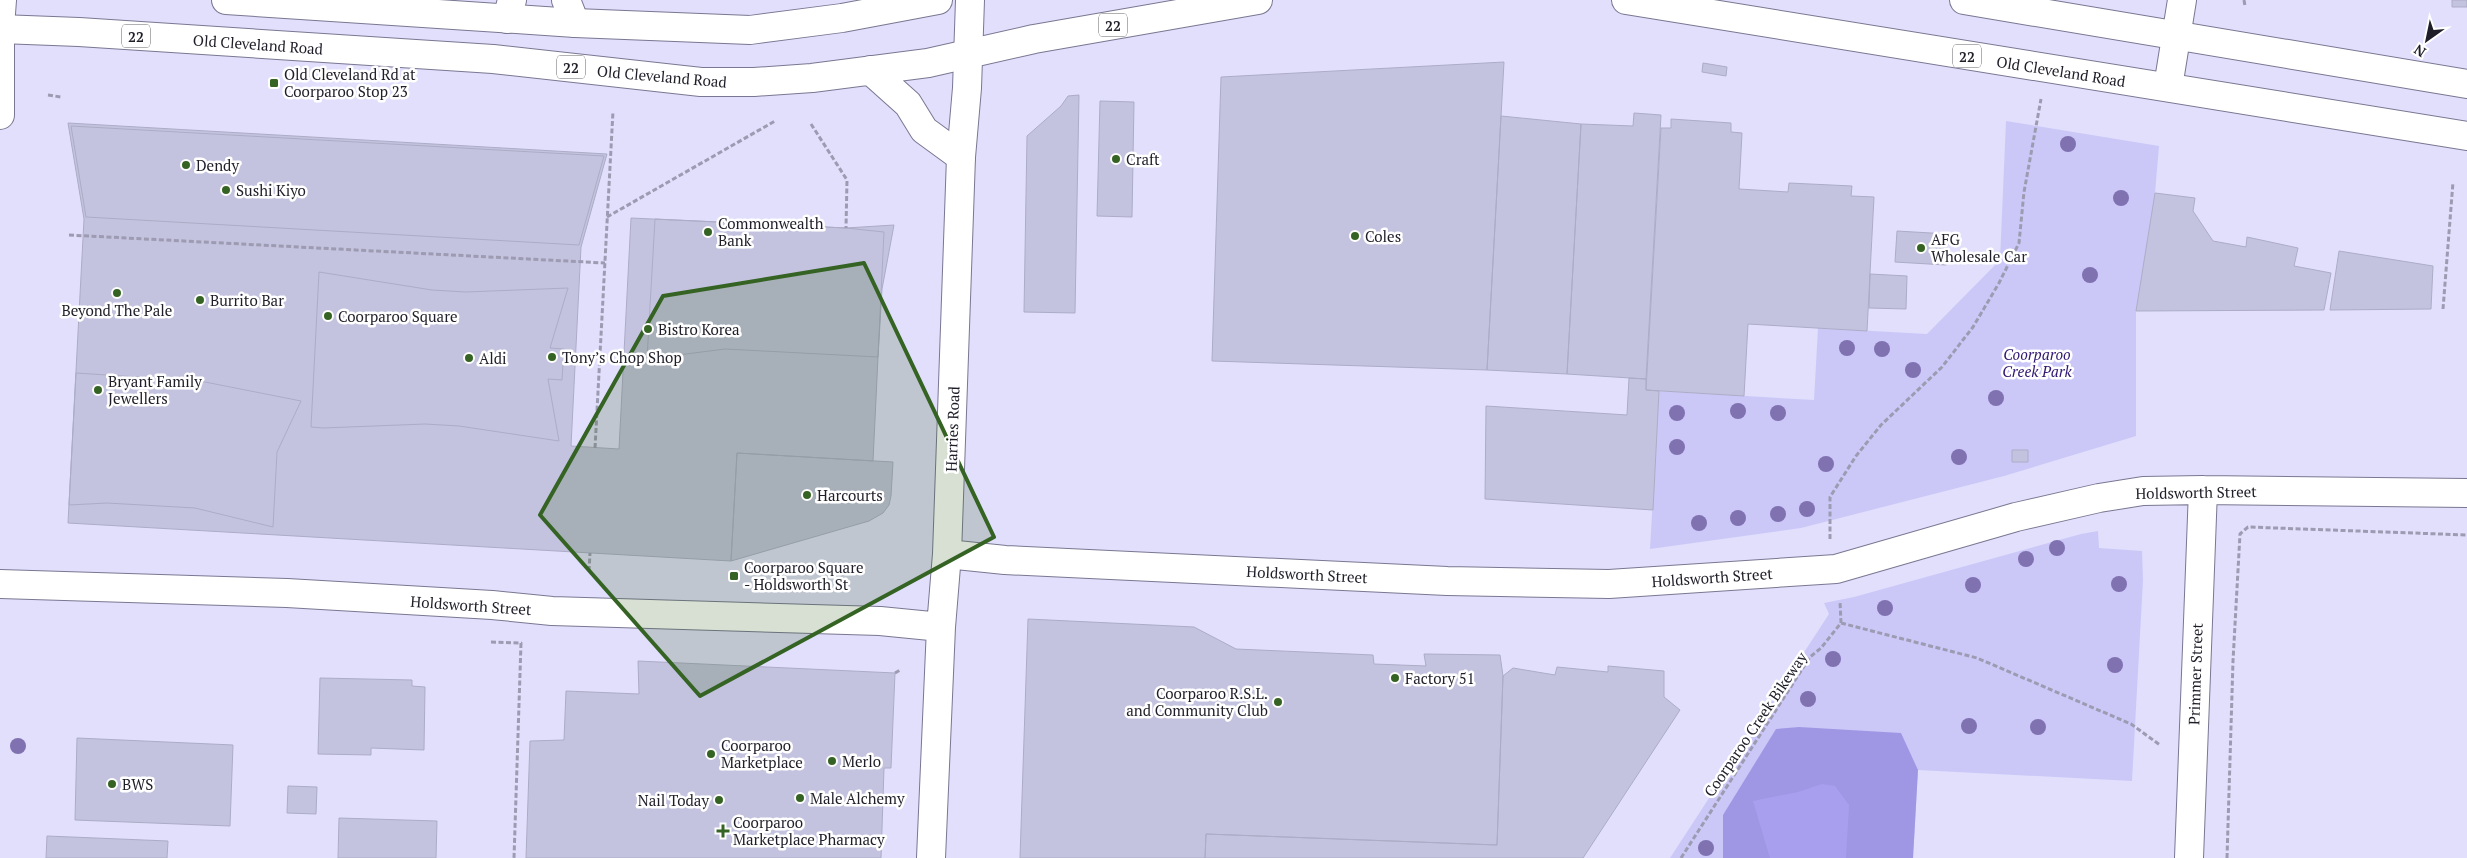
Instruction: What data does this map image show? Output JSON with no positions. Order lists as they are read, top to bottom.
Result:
{
  "streets": {
    "main road": [
      "22",
      "Old Cleveland Road",
      "Harries Road",
      "Holdsworth Street",
      "Primmer Street"
    ],
    "path": ["Coorparoo Creek Bikeway"]
  },
  "crossings": [
    ["Old Cleveland Road", "Harries Road"],
    ["Harries Road", "Holdsworth Street"],
    ["Holdsworth Street", "Primmer Street"]
  ],
  "parks": ["Coorparoo Creek Park"],
  "places": {
    "transit": ["Old Cleveland Rd at Coorparoo Stop 23", "Coorparoo Square - Holdsworth St"],
    "other": [
      "Craft",
      "Dendy",
      "Sushi Kiyo",
      "Commonwealth Bank",
      "Coles",
      "AFG Wholesale Car",
      "Beyond The Pale",
      "Burrito Bar",
      "Coorparoo Square",
      "Bistro Korea",
      "Tony’s Chop Shop",
      "Aldi",
      "Bryant Family Jewellers",
      "Harcourts",
      "Factory 51",
      "Coorparoo R.S.L. and Community Club",
      "Coorparoo Marketplace",
      "Merlo",
      "BWS",
      "Male Alchemy",
      "Nail Today"
    ],
    "health": ["Coorparoo Marketplace Pharmacy"]
  },
  "north": "bottom left"
}
